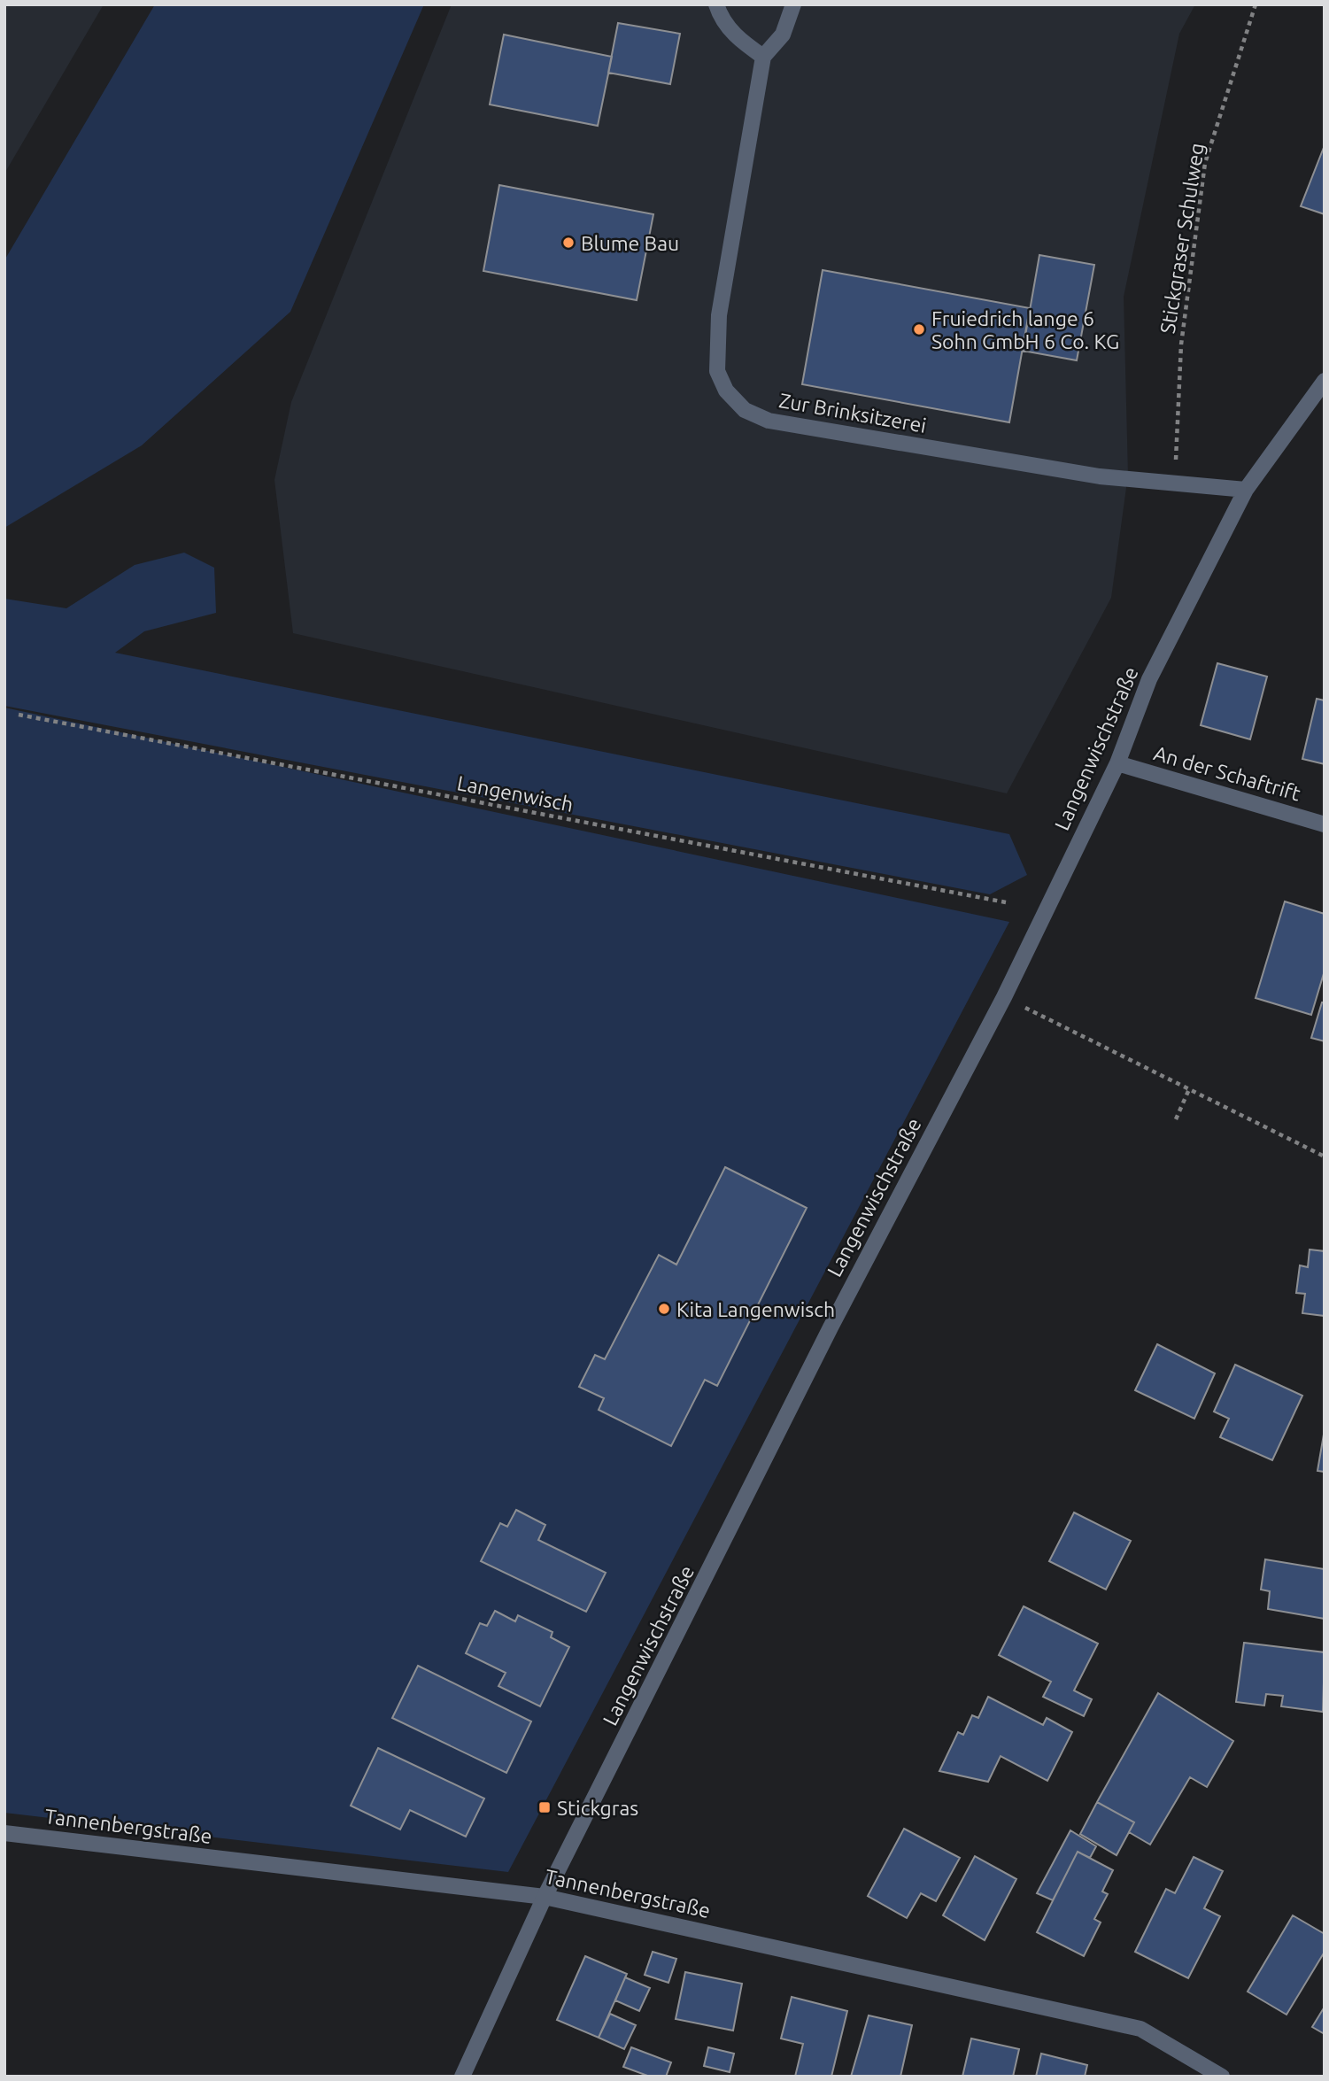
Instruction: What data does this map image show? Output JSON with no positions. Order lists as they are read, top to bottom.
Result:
{
  "streets": {
    "street": [
      "Zur Brinksitzerei",
      "Langenwischstraße",
      "An der Schaftrift",
      "Tannenbergstraße"
    ],
    "path": ["Stickgraser Schulweg", "Langenwisch"]
  },
  "crossings": [
    ["Stickgraser Schulweg", "Zur Brinksitzerei"],
    ["Zur Brinksitzerei", "Langenwischstraße"],
    ["Langenwischstraße", "An der Schaftrift"],
    ["Langenwischstraße", "Tannenbergstraße"]
  ],
  "places": {
    "other": ["Blume Bau", "Fruiedrich lange 6 Sohn GmbH 6 Co. KG", "Kita Langenwisch"],
    "transit": ["Stickgras"]
  }
}
